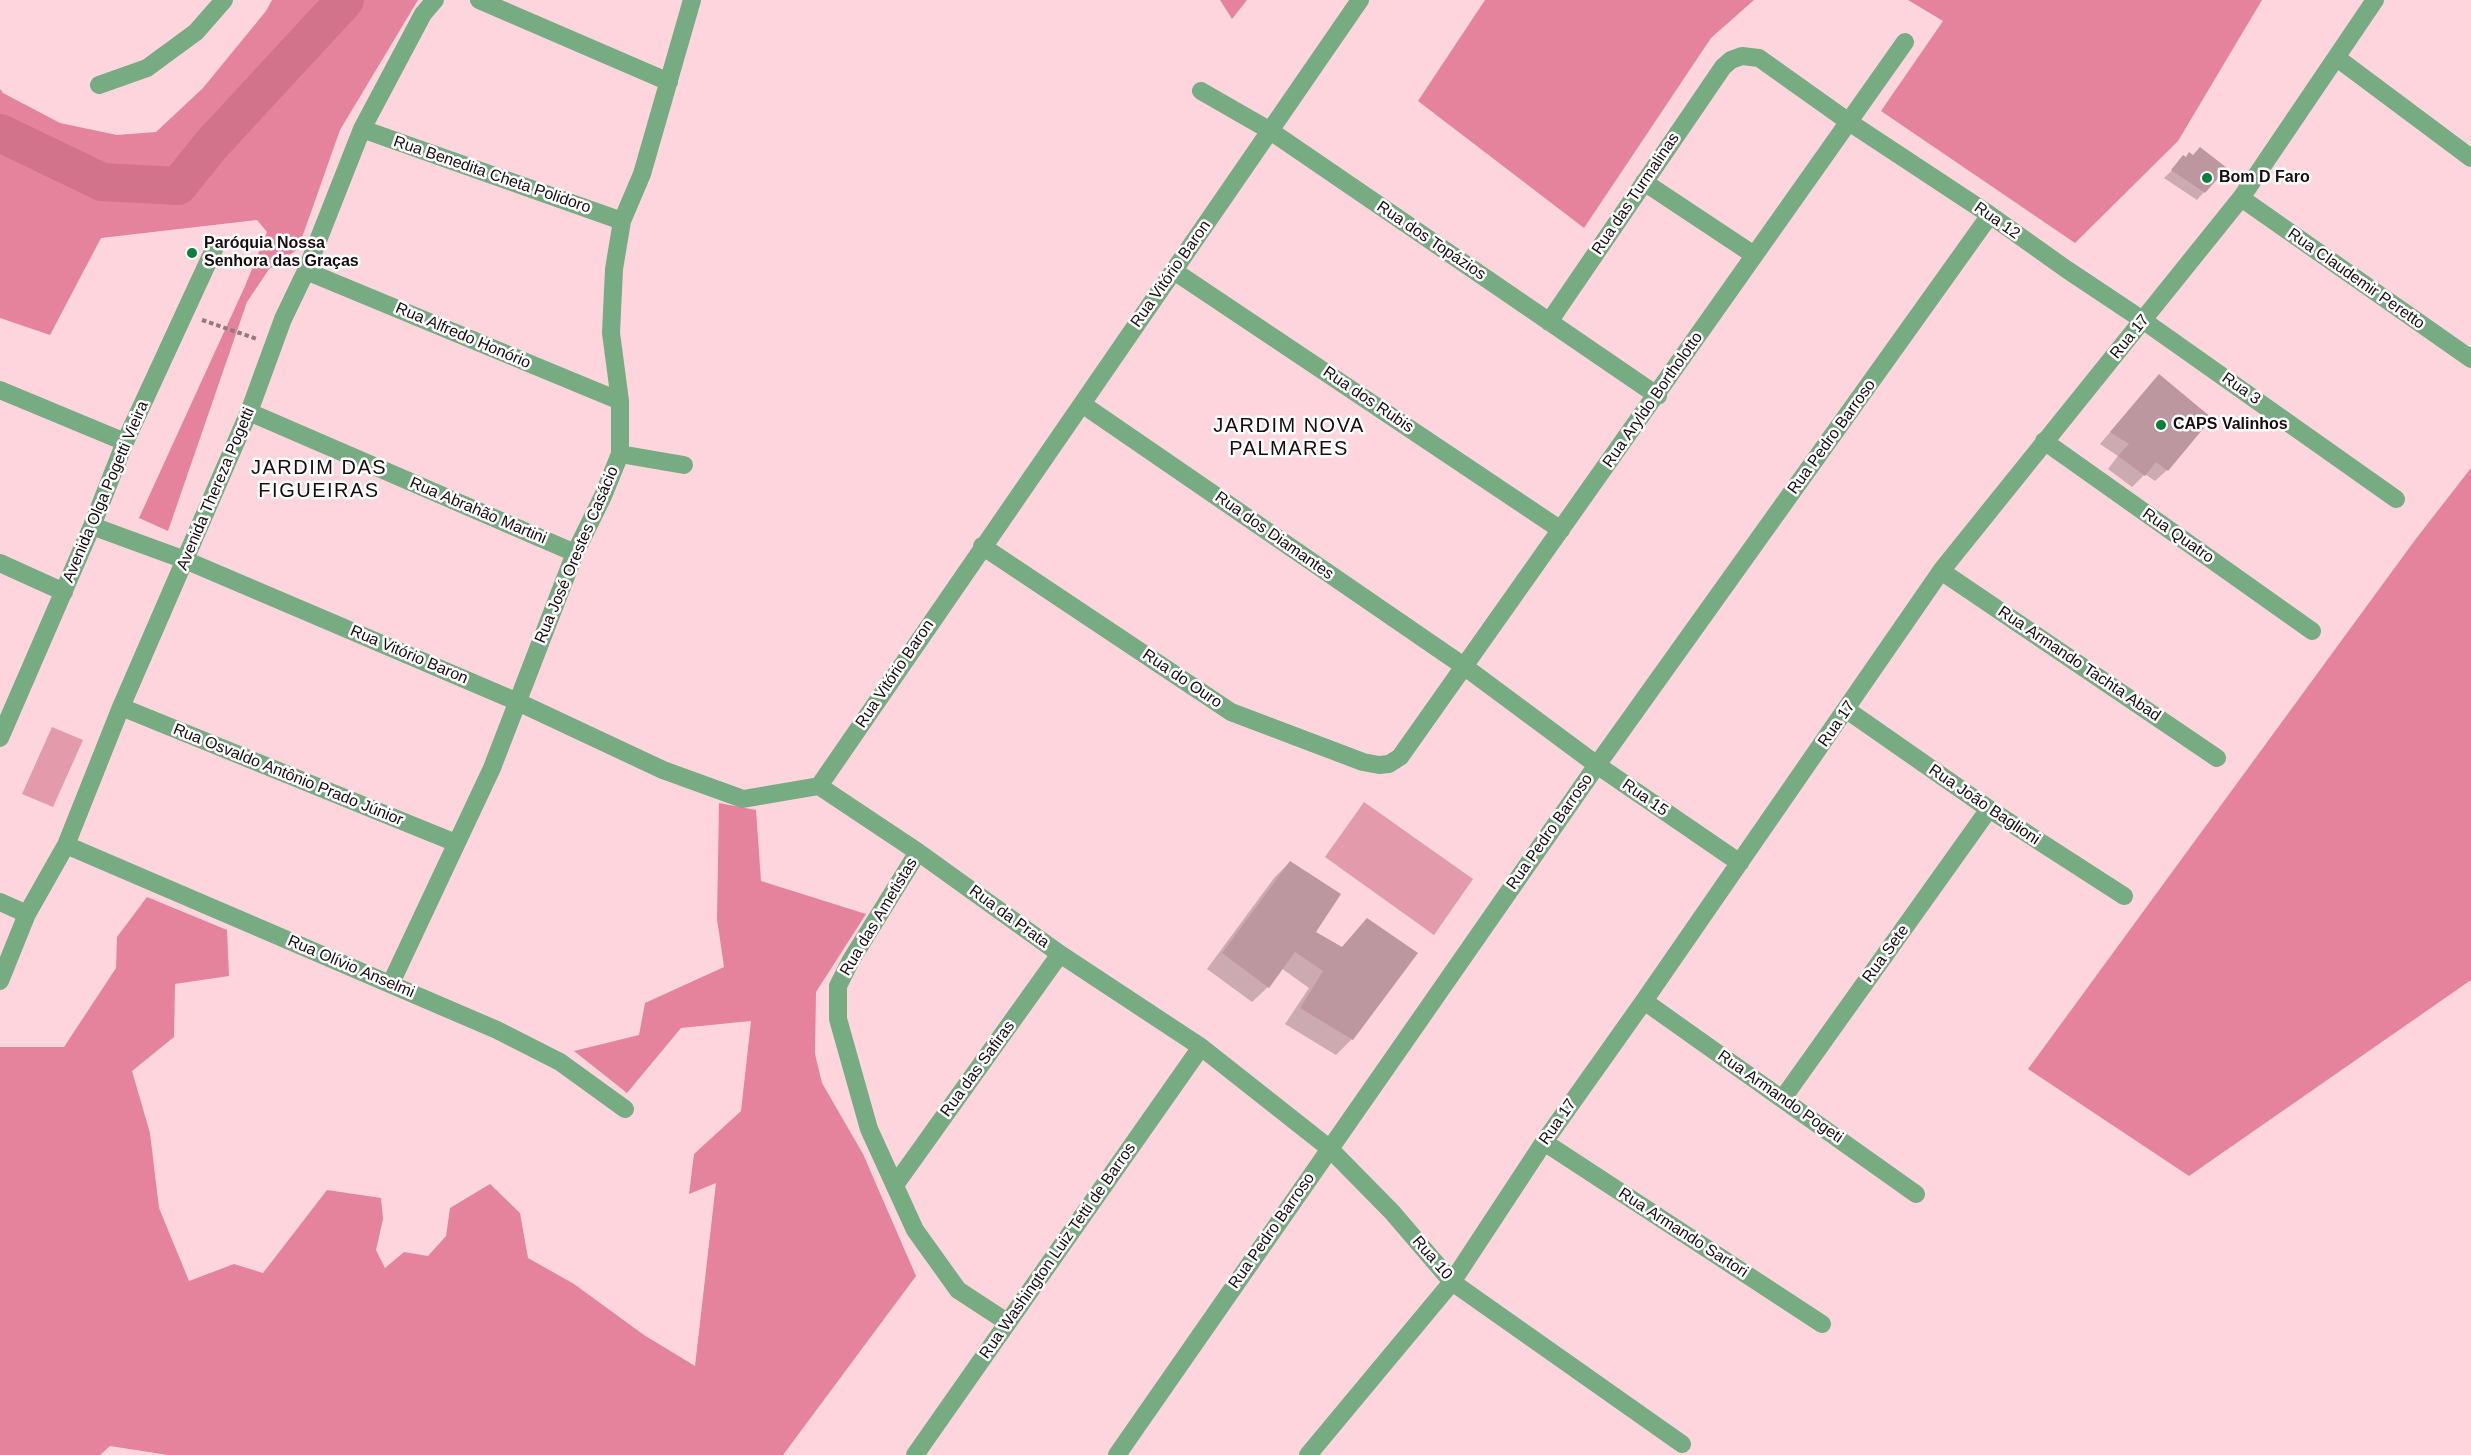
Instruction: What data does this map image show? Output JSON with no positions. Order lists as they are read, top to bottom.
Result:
{
  "streets": {
    "street": [
      "Rua Benedita Cheta Polidoro",
      "Rua das Turmalinas",
      "Rua 12",
      "Rua dos Topázios",
      "Rua Vitório Baron",
      "Rua Claudemir Peretto",
      "Rua Alfredo Honório",
      "Rua 17",
      "Rua 3",
      "Rua dos Rubis",
      "Rua Aryldo Bortholotto",
      "Rua Pedro Barroso",
      "Avenida Thereza Pogetti",
      "Avenida Olga Pogetti Vieira",
      "Rua Abrahão Martini",
      "Rua dos Diamantes",
      "Rua Quatro",
      "Rua José Orestes Casácio",
      "Rua Armando Tachta Abad",
      "Rua do Ouro",
      "Rua Osvaldo Antônio Prado Júnior",
      "Rua 15",
      "Rua João Baglioni",
      "Rua das Ametistas",
      "Rua da Prata",
      "Rua Sete",
      "Rua Olívio Anselmi",
      "Rua das Safiras",
      "Rua Armando Pogeti",
      "Rua Armando Sartori",
      "Rua Washington Luiz Tetti de Barros",
      "Rua 10"
    ]
  },
  "crossings": [
    ["Rua Benedita Cheta Polidoro", "Avenida Thereza Pogetti"],
    ["Rua Benedita Cheta Polidoro", "Rua José Orestes Casácio"],
    ["Rua das Turmalinas", "Rua 12"],
    ["Rua das Turmalinas", "Rua dos Topázios"],
    ["Rua 12", "Rua 17"],
    ["Rua 12", "Rua 3"],
    ["Rua 12", "Rua Aryldo Bortholotto"],
    ["Rua 12", "Rua Pedro Barroso"],
    ["Rua dos Topázios", "Rua Vitório Baron"],
    ["Rua dos Topázios", "Rua Aryldo Bortholotto"],
    ["Rua Vitório Baron", "Rua dos Rubis"],
    ["Rua Vitório Baron", "Avenida Thereza Pogetti"],
    ["Rua Vitório Baron", "Avenida Olga Pogetti Vieira"],
    ["Rua Vitório Baron", "Rua dos Diamantes"],
    ["Rua Vitório Baron", "Rua José Orestes Casácio"],
    ["Rua Vitório Baron", "Rua do Ouro"],
    ["Rua Vitório Baron", "Rua da Prata"],
    ["Rua Claudemir Peretto", "Rua 17"],
    ["Rua Alfredo Honório", "Avenida Thereza Pogetti"],
    ["Rua Alfredo Honório", "Rua José Orestes Casácio"],
    ["Rua 17", "Rua 3"],
    ["Rua 17", "Rua Quatro"],
    ["Rua 17", "Rua Armando Tachta Abad"],
    ["Rua 17", "Rua 15"],
    ["Rua 17", "Rua João Baglioni"],
    ["Rua 17", "Rua Armando Pogeti"],
    ["Rua 17", "Rua Armando Sartori"],
    ["Rua 17", "Rua 10"],
    ["Rua dos Rubis", "Rua Aryldo Bortholotto"],
    ["Rua Aryldo Bortholotto", "Rua dos Diamantes"],
    ["Rua Aryldo Bortholotto", "Rua do Ouro"],
    ["Rua Aryldo Bortholotto", "Rua 15"],
    ["Rua Pedro Barroso", "Rua 15"],
    ["Rua Pedro Barroso", "Rua 10"],
    ["Avenida Thereza Pogetti", "Rua Abrahão Martini"],
    ["Avenida Thereza Pogetti", "Rua Osvaldo Antônio Prado Júnior"],
    ["Avenida Thereza Pogetti", "Rua Olívio Anselmi"],
    ["Rua Abrahão Martini", "Rua José Orestes Casácio"],
    ["Rua dos Diamantes", "Rua 15"],
    ["Rua José Orestes Casácio", "Rua Osvaldo Antônio Prado Júnior"],
    ["Rua José Orestes Casácio", "Rua Olívio Anselmi"],
    ["Rua João Baglioni", "Rua Sete"],
    ["Rua das Ametistas", "Rua da Prata"],
    ["Rua das Ametistas", "Rua das Safiras"],
    ["Rua das Ametistas", "Rua Washington Luiz Tetti de Barros"],
    ["Rua da Prata", "Rua das Safiras"],
    ["Rua da Prata", "Rua Washington Luiz Tetti de Barros"],
    ["Rua da Prata", "Rua 10"],
    ["Rua Sete", "Rua Armando Pogeti"],
    ["Rua Washington Luiz Tetti de Barros", "Rua 10"]
  ],
  "districts": ["JARDIM NOVA PALMARES", "JARDIM DAS FIGUEIRAS"],
  "places": ["Bom D Faro", "Paróquia Nossa Senhora das Graças", "CAPS Valinhos"]
}
